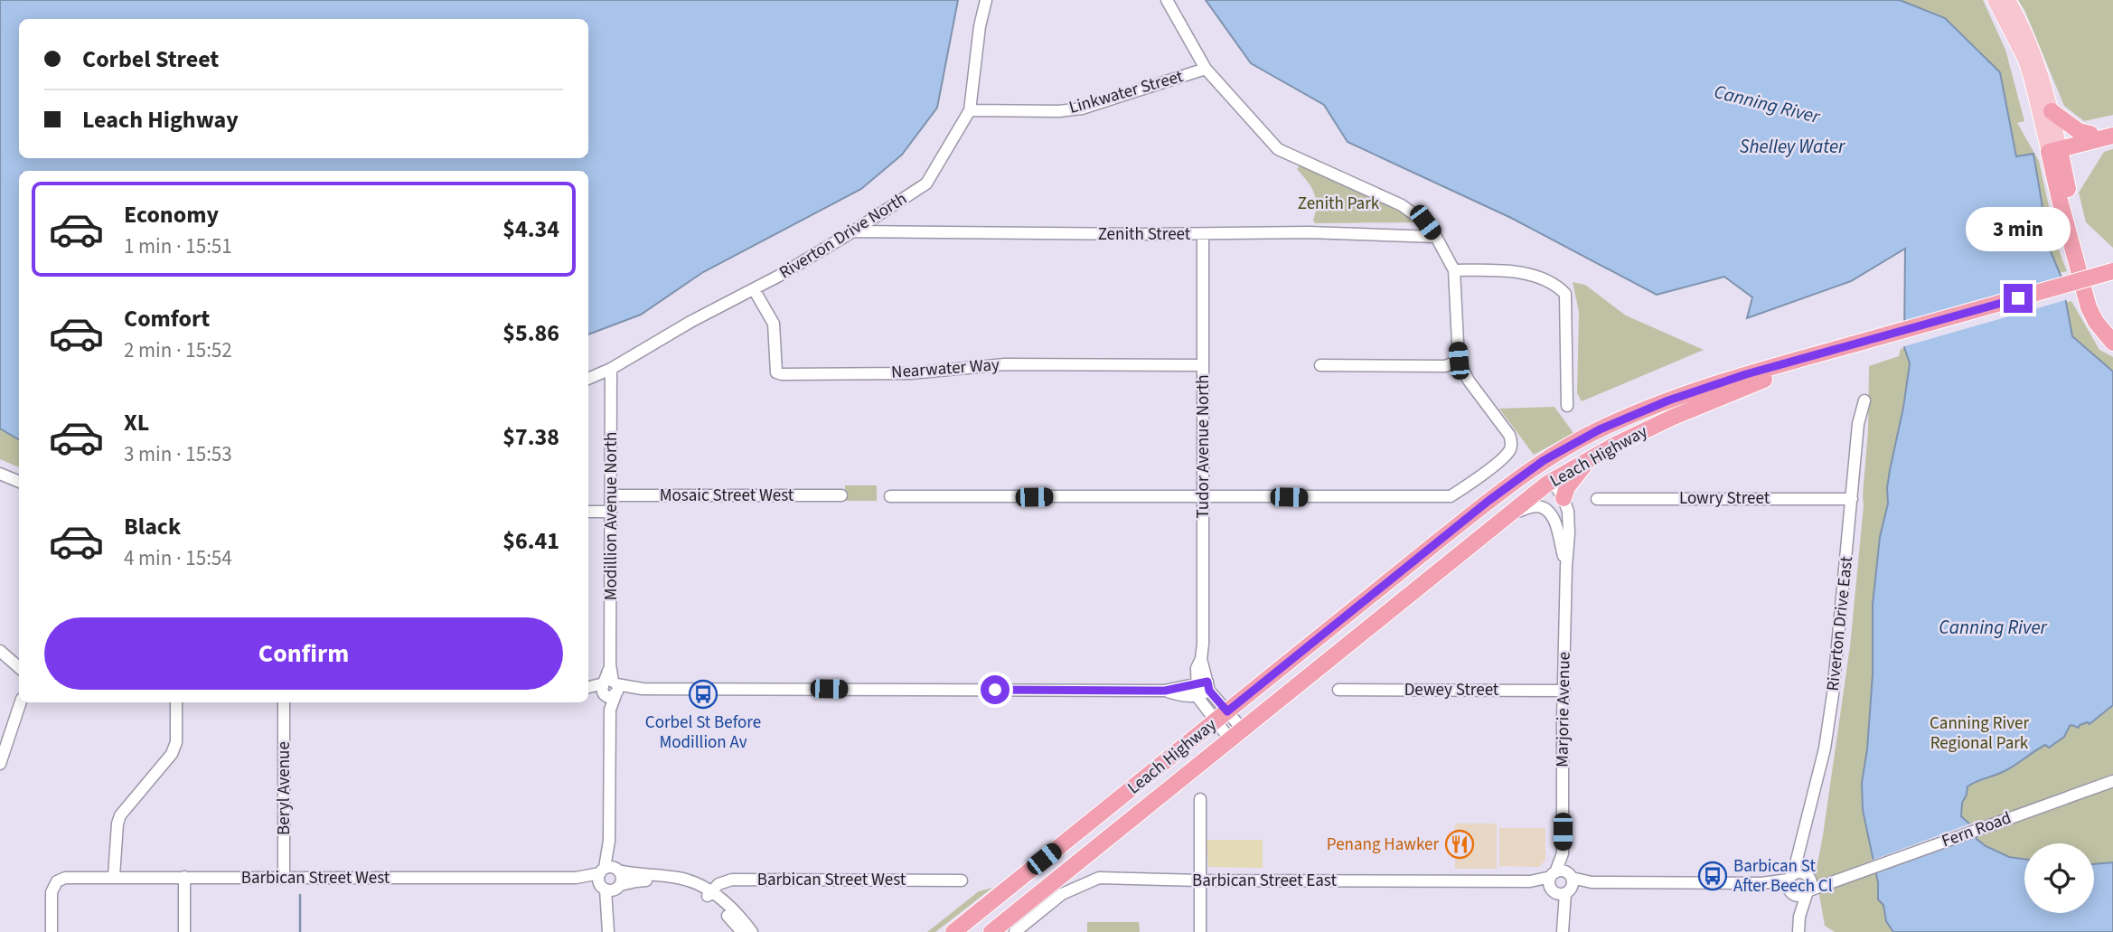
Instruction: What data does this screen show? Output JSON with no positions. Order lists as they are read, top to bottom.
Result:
{
  "streets": {
    "highway": ["Leach Highway"],
    "street": [
      "Linkwater Street",
      "Zenith Street",
      "Riverton Drive North",
      "Nearwater Way",
      "Tudor Avenue North",
      "Mosaic Street West",
      "Lowry Street",
      "Modillion Avenue North",
      "Riverton Drive East",
      "Dewey Street",
      "Marjorie Avenue",
      "Beryl Avenue",
      "Fern Road",
      "Barbican Street West",
      "Barbican Street East"
    ]
  },
  "crossings": [
    ["Linkwater Street", "Riverton Drive North"],
    ["Zenith Street", "Riverton Drive North"],
    ["Zenith Street", "Tudor Avenue North"],
    ["Riverton Drive North", "Nearwater Way"],
    ["Riverton Drive North", "Modillion Avenue North"],
    ["Nearwater Way", "Tudor Avenue North"],
    ["Tudor Avenue North", "Leach Highway"],
    ["Leach Highway", "Marjorie Avenue"],
    ["Mosaic Street West", "Modillion Avenue North"],
    ["Lowry Street", "Riverton Drive East"],
    ["Modillion Avenue North", "Barbican Street West"],
    ["Riverton Drive East", "Fern Road"],
    ["Dewey Street", "Marjorie Avenue"],
    ["Marjorie Avenue", "Barbican Street East"],
    ["Beryl Avenue", "Barbican Street West"]
  ],
  "water": ["Canning River", "Shelley Water"],
  "parks": ["Zenith Park", "Canning River Regional Park"],
  "places": {
    "bus stop": ["Corbel St Before Modillion Av", "Barbican St After Beech Cl"],
    "restaurant": ["Penang Hawker"]
  },
  "page": {
    "banner": ["Corbel Street", "Leach Highway"],
    "list": [
      {
        "name": "Economy",
        "note": "1 min · 15:51",
        "value": "$4.34"
      },
      {
        "name": "Comfort",
        "note": "2 min · 15:52",
        "value": "$5.86"
      },
      {
        "name": "XL",
        "note": "3 min · 15:53",
        "value": "$7.38"
      },
      {
        "name": "Black",
        "note": "4 min · 15:54",
        "value": "$6.41"
      }
    ],
    "bubble": "3 min",
    "buttons": "Confirm"
  }
}
